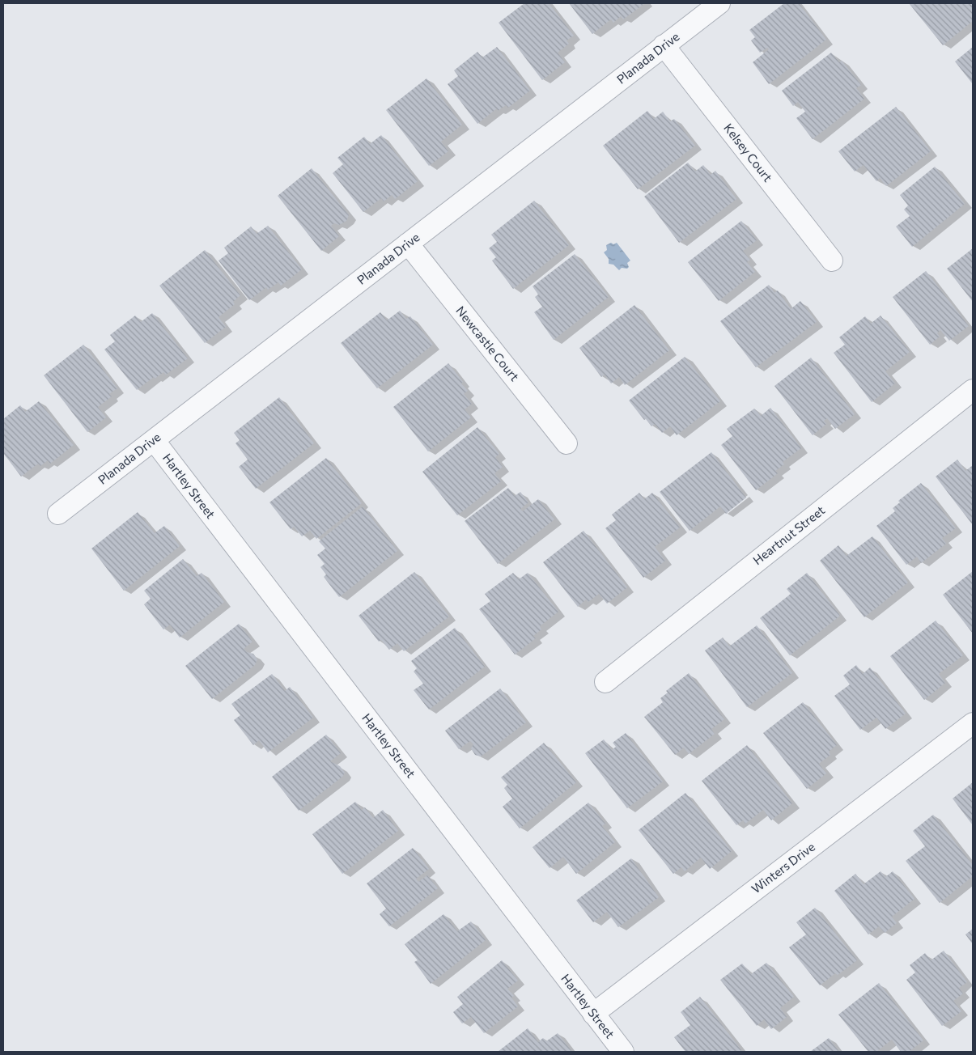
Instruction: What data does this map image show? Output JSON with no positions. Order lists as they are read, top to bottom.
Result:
{
  "streets": {
    "street": [
      "Planada Drive",
      "Kelsey Court",
      "Newcastle Court",
      "Hartley Street",
      "Heartnut Street",
      "Winters Drive"
    ]
  },
  "crossings": [
    ["Planada Drive", "Kelsey Court"],
    ["Planada Drive", "Newcastle Court"],
    ["Planada Drive", "Hartley Street"],
    ["Hartley Street", "Winters Drive"]
  ]
}
